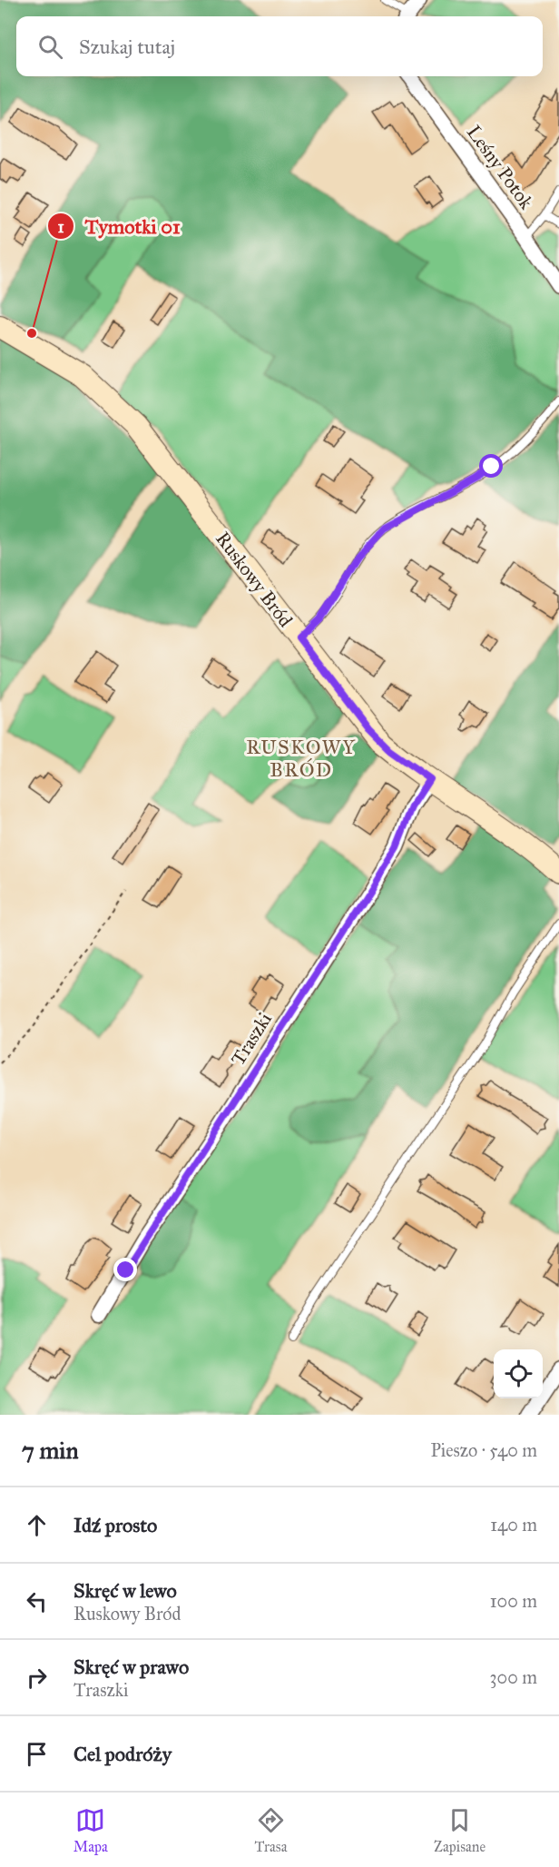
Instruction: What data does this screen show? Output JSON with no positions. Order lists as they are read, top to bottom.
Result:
{
  "streets": {
    "street": ["Leśny Potok", "Ruskowy Bród", "Traszki"]
  },
  "crossings": [
    ["Ruskowy Bród", "Traszki"]
  ],
  "districts": ["RUSKOWY BRÓD"],
  "places": ["Tymotki 01"],
  "page": {
    "search": "Szukaj tutaj",
    "heading": ["7 min", "Pieszo · 540 m"],
    "list": [
      ["Idź prosto", "140 m"],
      ["Skręć w lewo", "Ruskowy Bród", "100 m"],
      ["Skręć w prawo", "Traszki", "300 m"],
      "Cel podróży"
    ],
    "nav": ["Mapa", "Trasa", "Zapisane"]
  }
}
